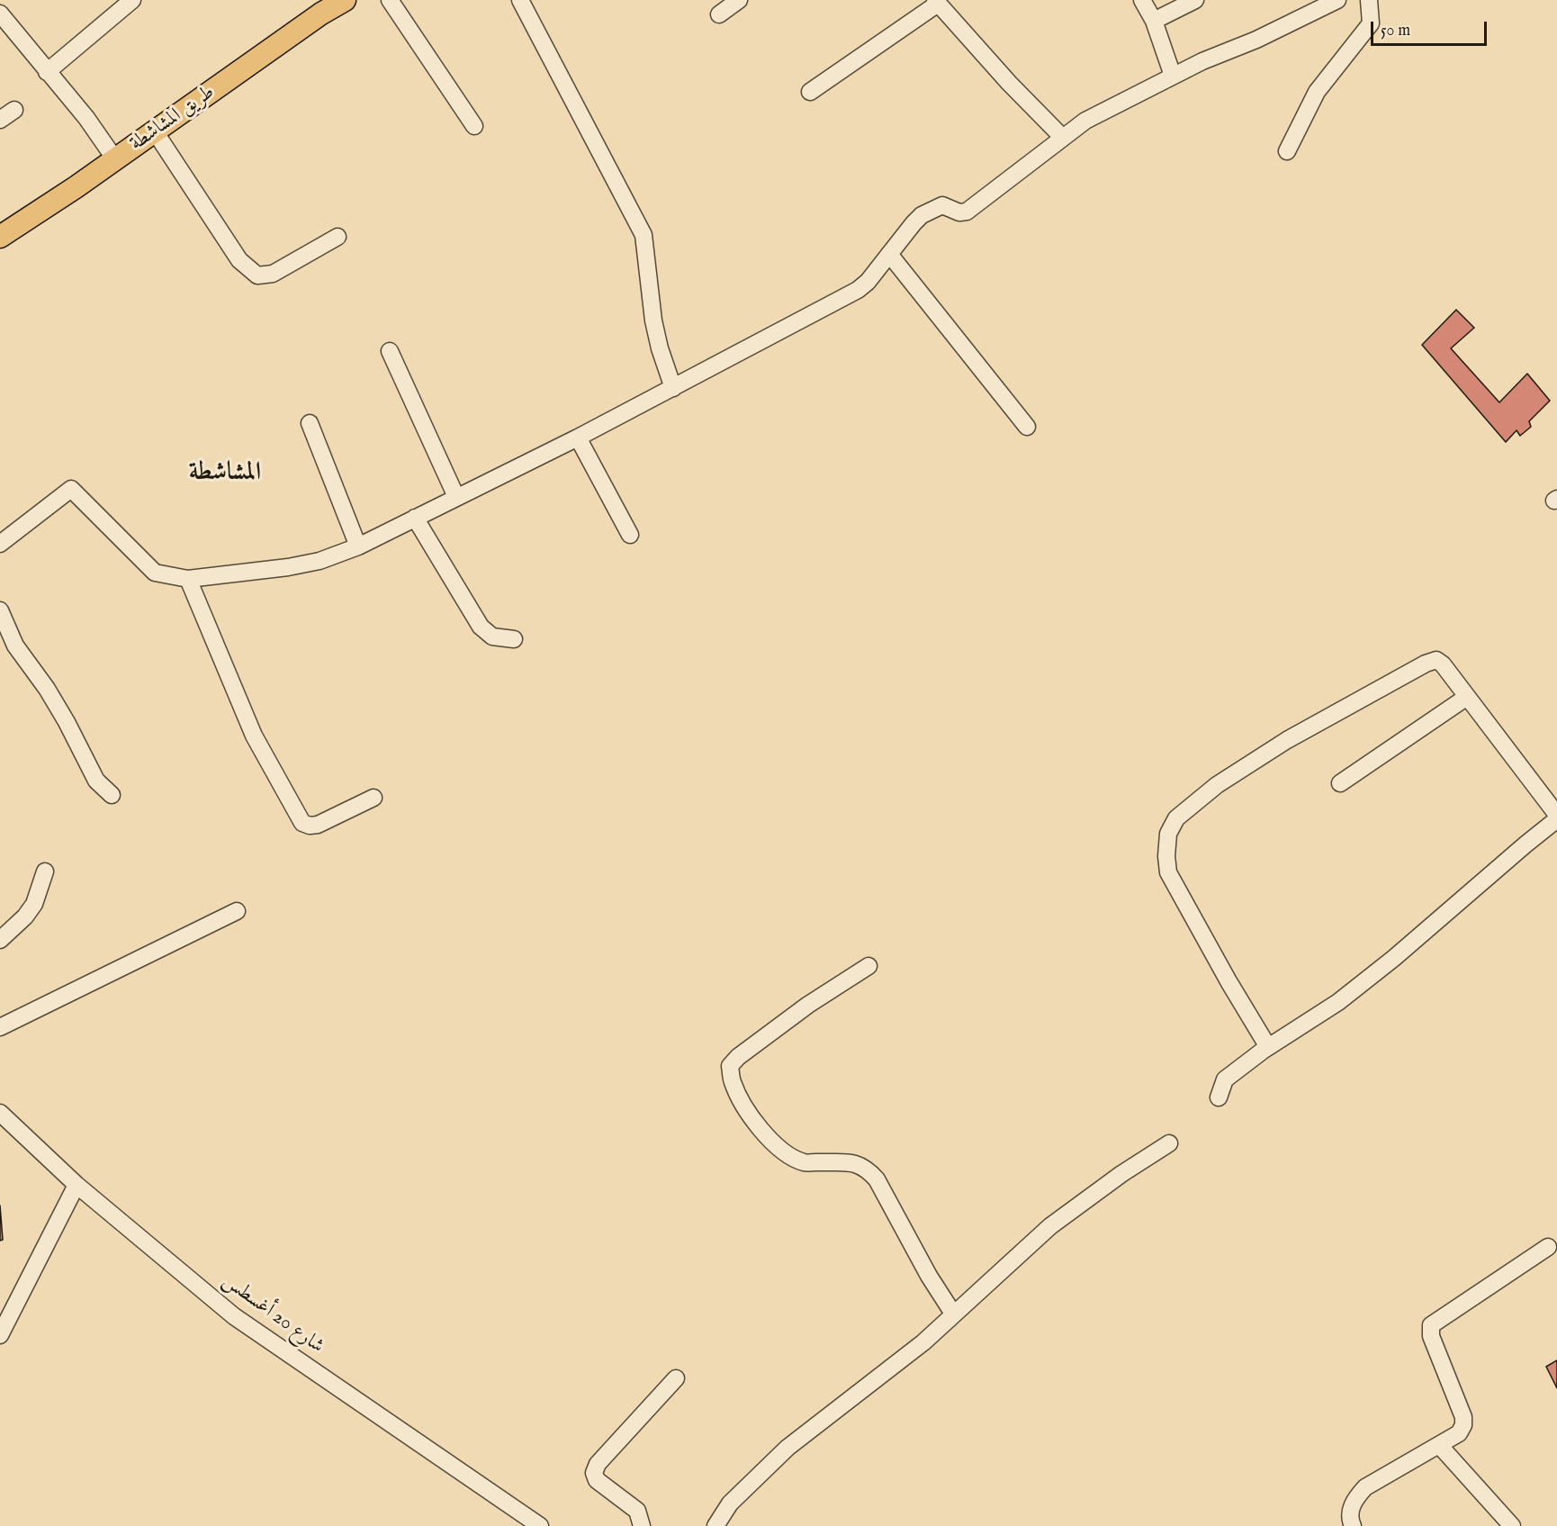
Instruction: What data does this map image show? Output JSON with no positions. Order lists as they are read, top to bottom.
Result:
{
  "streets": {
    "main road": ["طريق المشاشطة"],
    "street": ["شارع 20 أغسطس"]
  },
  "districts": ["المشاشطة"],
  "scale_bar": "50 m"
}
